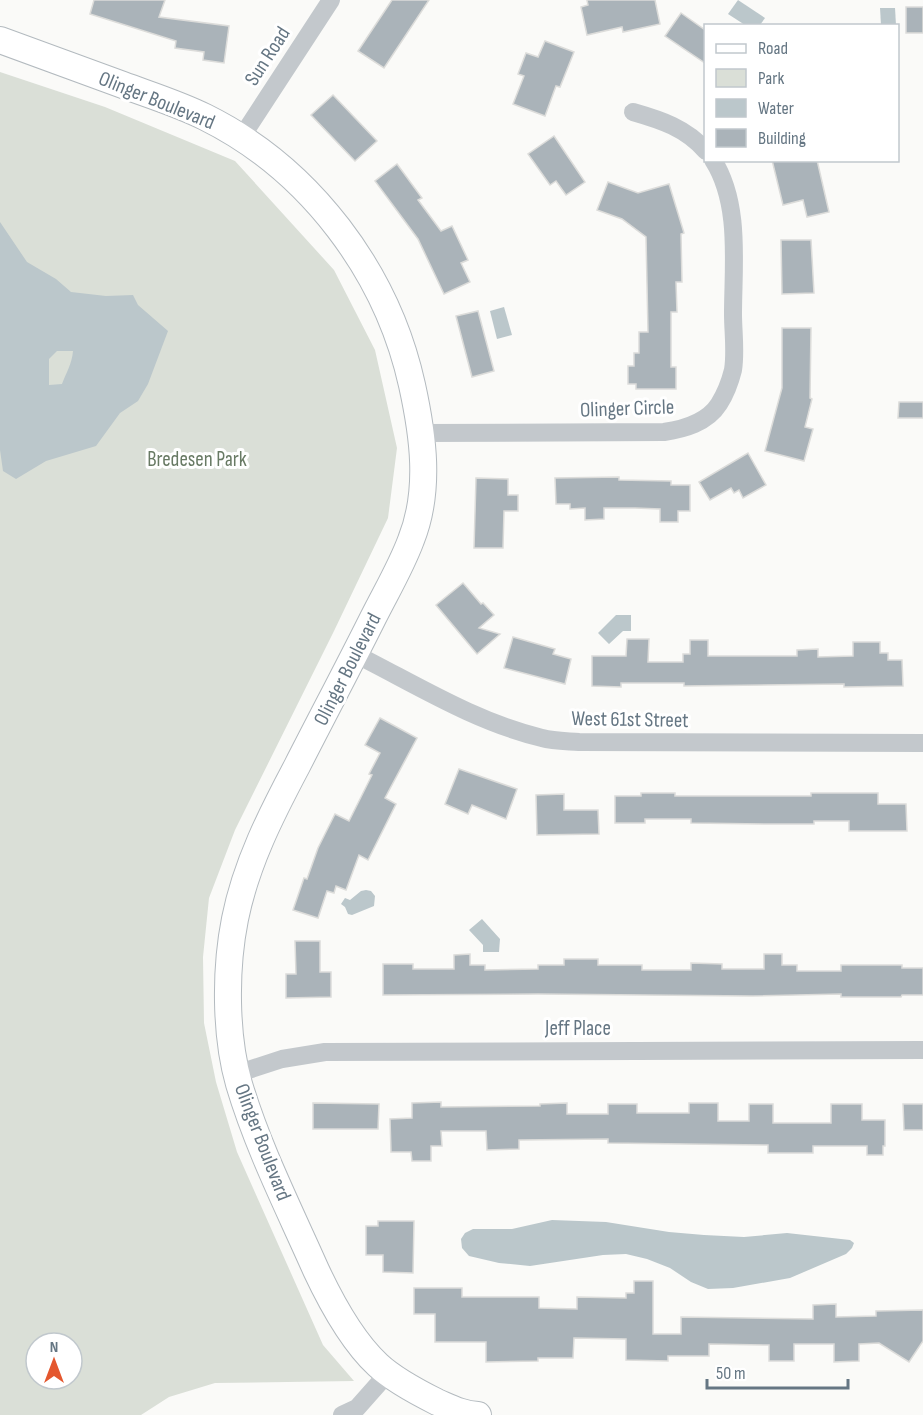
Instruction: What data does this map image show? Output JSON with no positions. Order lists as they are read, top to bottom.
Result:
{
  "streets": {
    "street": [
      "Sun Road",
      "Olinger Boulevard",
      "Olinger Circle",
      "West 61st Street",
      "Jeff Place"
    ]
  },
  "crossings": [
    ["Sun Road", "Olinger Boulevard"],
    ["Olinger Boulevard", "Olinger Circle"],
    ["Olinger Boulevard", "West 61st Street"],
    ["Olinger Boulevard", "Jeff Place"]
  ],
  "parks": ["Bredesen Park"],
  "legend": [
    "Road",
    "Park",
    "Water",
    "Building"
  ],
  "scale_bar": "50 m",
  "north": "top"
}
